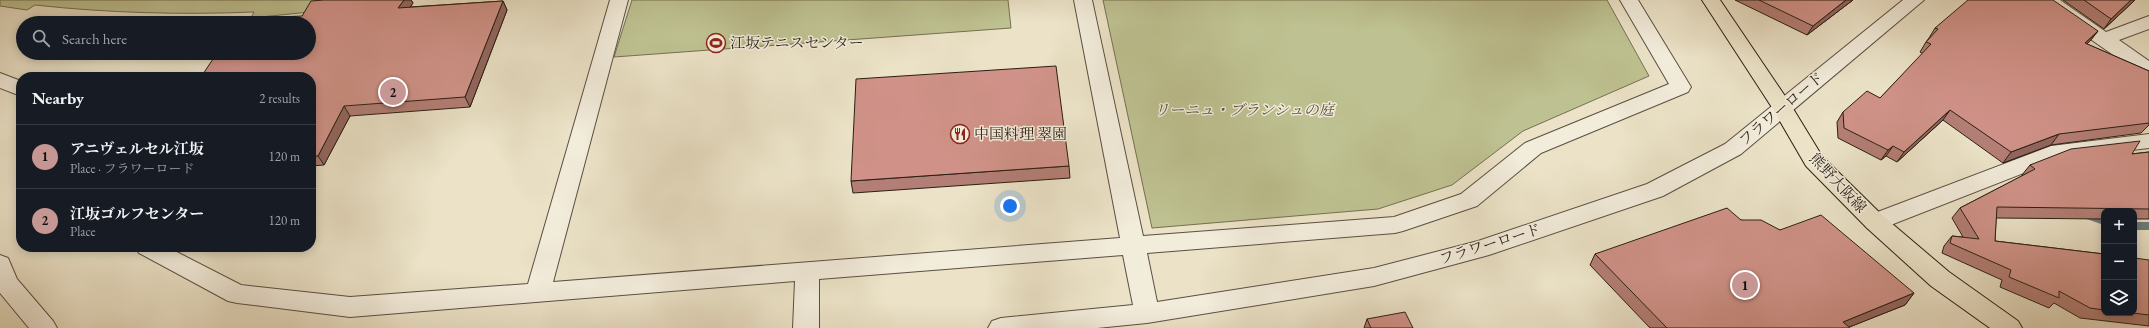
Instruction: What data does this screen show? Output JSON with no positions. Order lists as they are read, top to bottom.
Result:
{
  "streets": {
    "main road": ["熊野大阪線"],
    "street": ["フラワーロード"]
  },
  "crossings": [
    ["フラワーロード", "熊野大阪線"]
  ],
  "parks": ["リーニュ・ブランシュの庭"],
  "places": {
    "sports": ["江坂テニスセンター"],
    "restaurant": ["中国料理 翠園"]
  },
  "page": {
    "search": "Search here",
    "heading": ["Nearby", "2 results"],
    "pins": ["2", "1"],
    "list": [
      {
        "mark": "1",
        "name": "アニヴェルセル江坂",
        "note": "Place · フラワーロード",
        "value": "120 m"
      },
      {
        "mark": "2",
        "name": "江坂ゴルフセンター",
        "note": "Place",
        "value": "120 m"
      }
    ],
    "map_buttons": ["+", "−"]
  }
}
